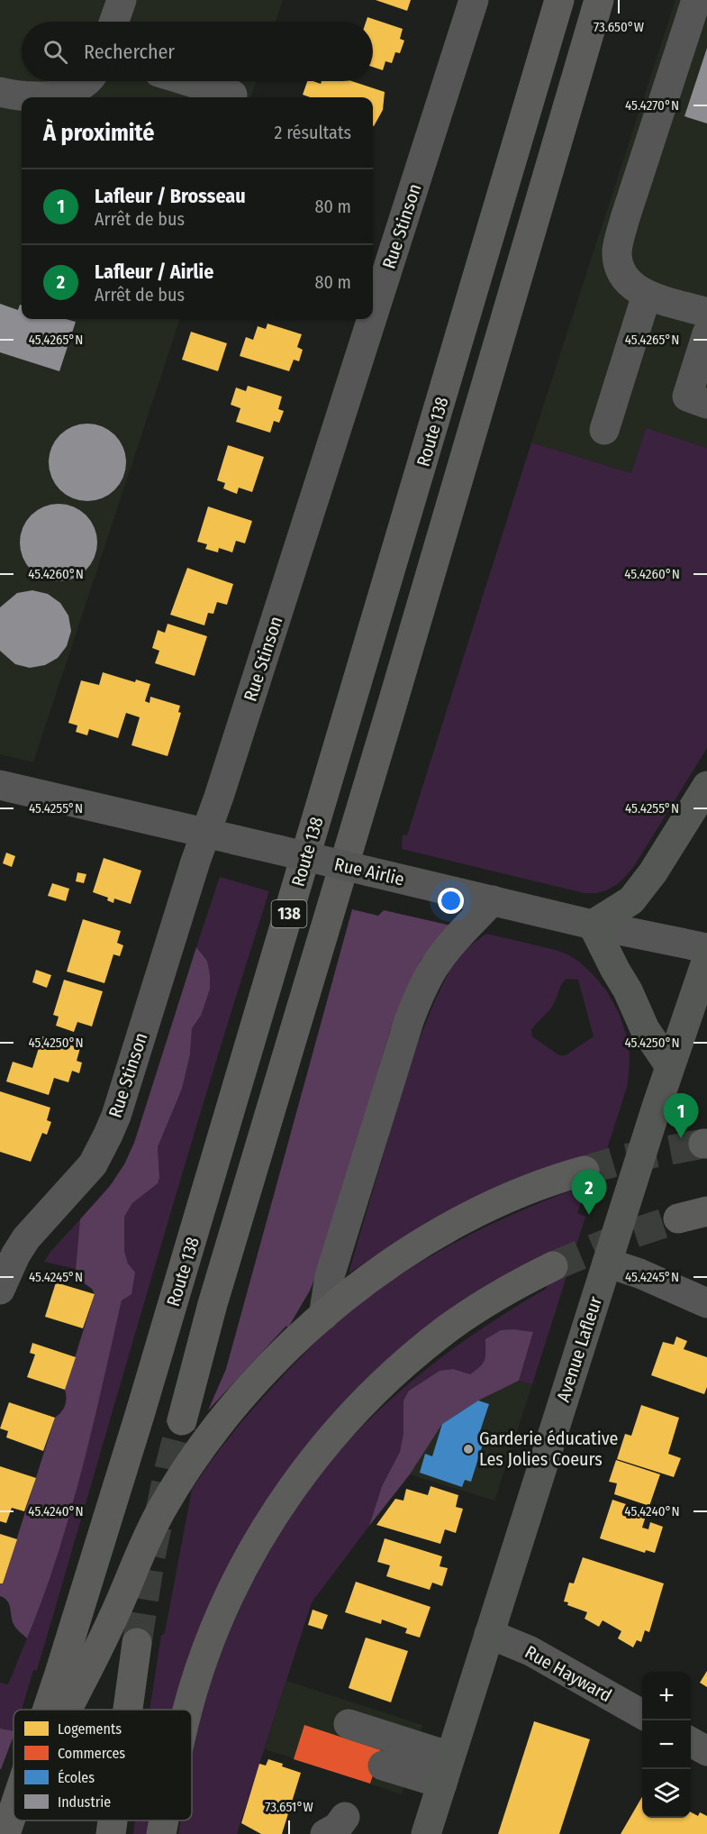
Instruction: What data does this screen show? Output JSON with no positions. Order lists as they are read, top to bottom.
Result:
{
  "streets": {
    "highway": ["Route 138", "138"],
    "main road": ["Avenue Lafleur"],
    "street": ["Rue Stinson", "Rue Airlie", "Rue Hayward"]
  },
  "crossings": [
    ["Rue Stinson", "Rue Airlie"],
    ["Avenue Lafleur", "Rue Hayward"]
  ],
  "places": ["Garderie éducative Les Jolies Coeurs"],
  "legend": [
    "Logements",
    "Commerces",
    "Écoles",
    "Industrie"
  ],
  "page": {
    "search": "Rechercher",
    "heading": ["À proximité", "2 résultats"],
    "list": [
      {
        "mark": "1",
        "name": "Lafleur / Brosseau",
        "note": "Arrêt de bus",
        "value": "80 m"
      },
      {
        "mark": "2",
        "name": "Lafleur / Airlie",
        "note": "Arrêt de bus",
        "value": "80 m"
      }
    ],
    "pins": ["1", "2"],
    "map_buttons": ["+", "−"]
  },
  "coordinates": [
    "73.650°W",
    "45.4270°N",
    "45.4265°N",
    "45.4260°N",
    "45.4255°N",
    "45.4250°N",
    "45.4245°N",
    "45.4240°N",
    "73.651°W"
  ]
}
